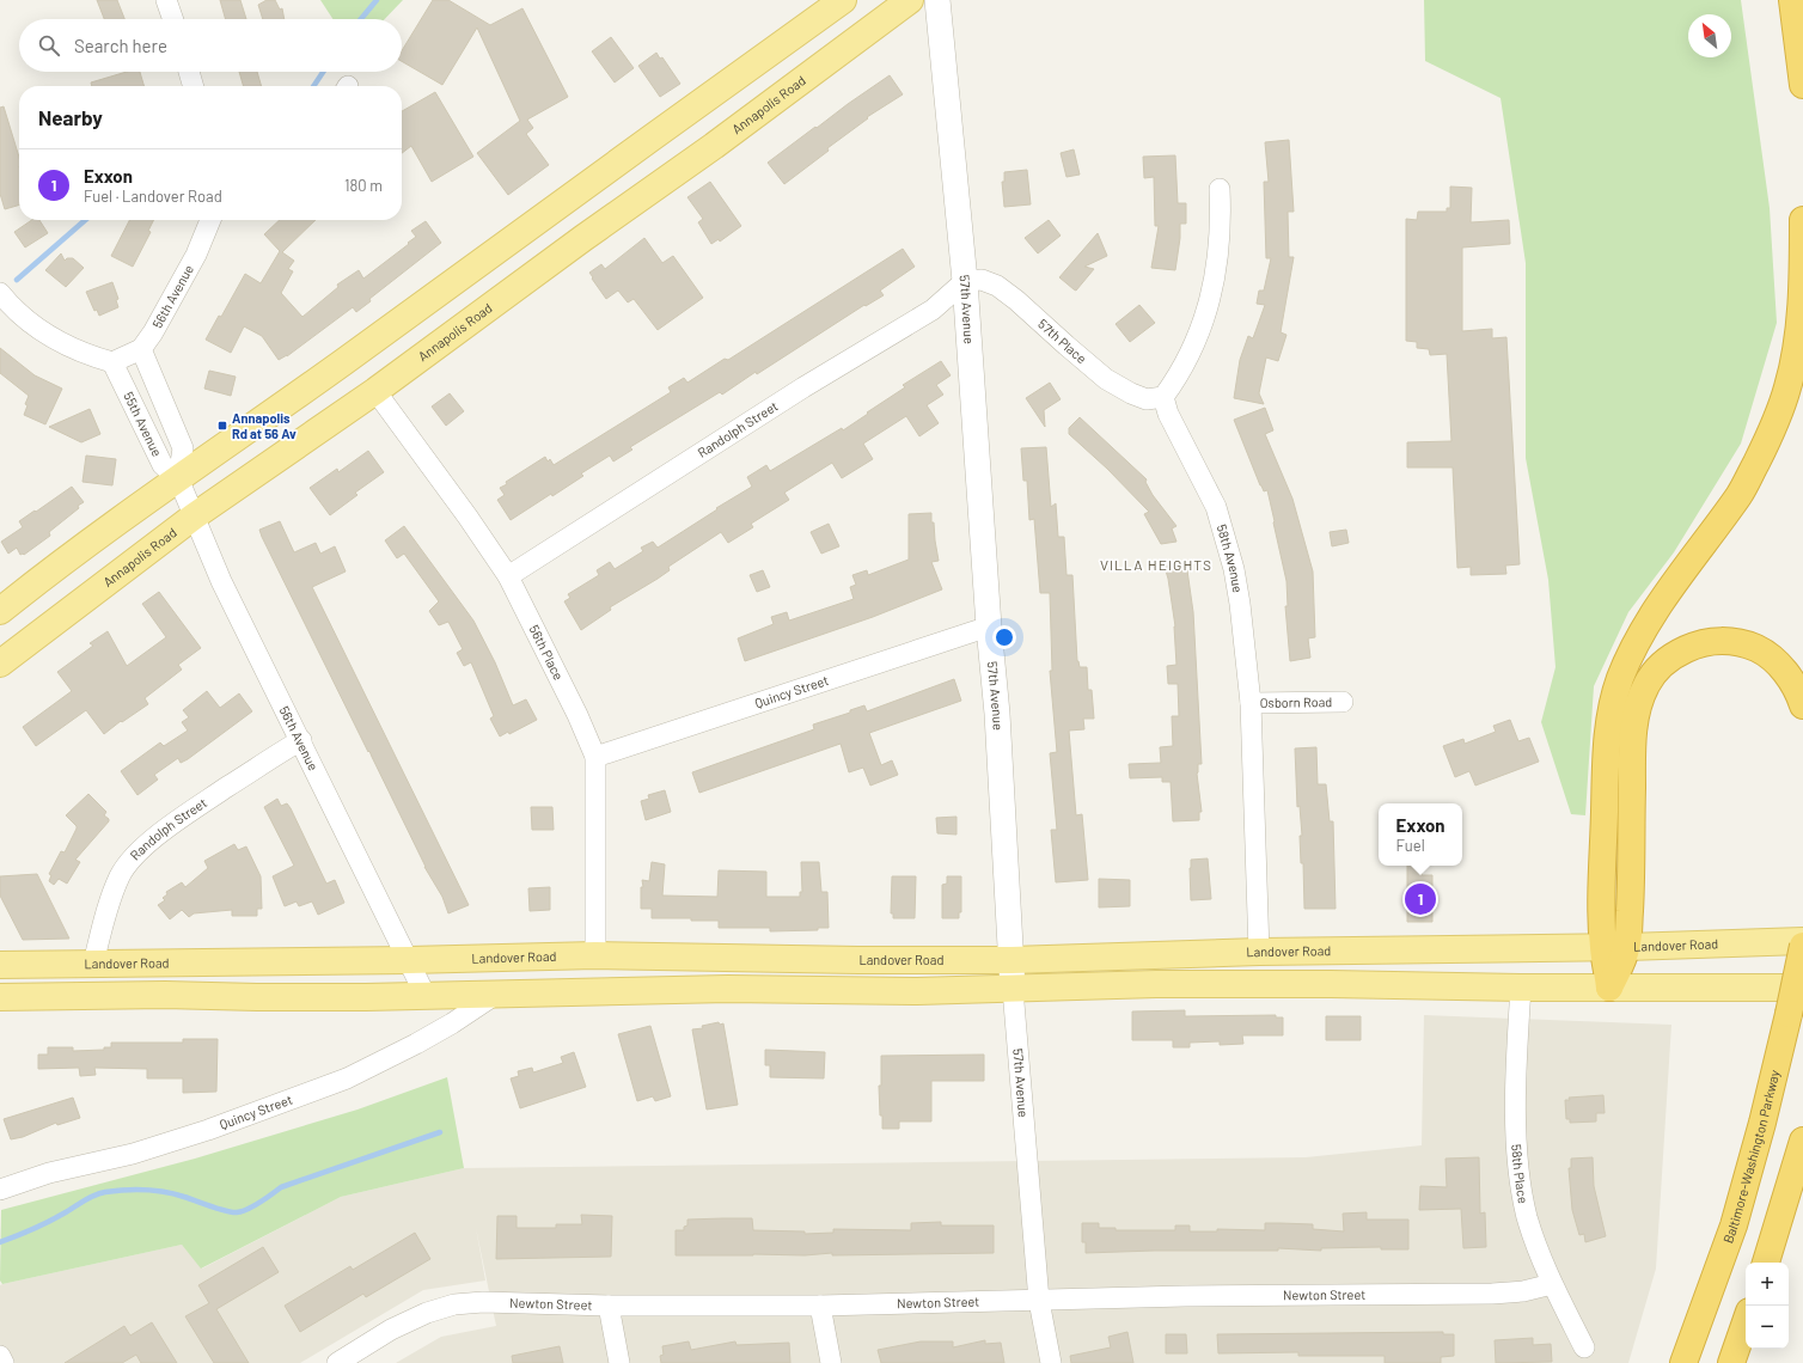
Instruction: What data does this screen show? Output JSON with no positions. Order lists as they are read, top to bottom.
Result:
{
  "streets": {
    "highway": ["Baltimore-Washington Parkway"],
    "main road": ["Annapolis Road", "Landover Road"],
    "street": [
      "56th Avenue",
      "57th Avenue",
      "57th Place",
      "55th Avenue",
      "Randolph Street",
      "58th Avenue",
      "56th Place",
      "Quincy Street",
      "Osborn Road",
      "58th Place",
      "Newton Street"
    ]
  },
  "crossings": [
    ["Annapolis Road", "56th Avenue"],
    ["Annapolis Road", "56th Place"],
    ["56th Avenue", "55th Avenue"],
    ["56th Avenue", "Randolph Street"],
    ["56th Avenue", "Landover Road"],
    ["57th Avenue", "57th Place"],
    ["57th Avenue", "Randolph Street"],
    ["57th Avenue", "Quincy Street"],
    ["57th Avenue", "Landover Road"],
    ["57th Avenue", "Newton Street"],
    ["57th Place", "Randolph Street"],
    ["57th Place", "58th Avenue"],
    ["Randolph Street", "56th Place"],
    ["Randolph Street", "Landover Road"],
    ["58th Avenue", "Osborn Road"],
    ["58th Avenue", "Landover Road"],
    ["56th Place", "Quincy Street"],
    ["56th Place", "Landover Road"],
    ["58th Place", "Newton Street"]
  ],
  "districts": ["VILLA HEIGHTS"],
  "places": {
    "transit": ["Annapolis Rd at 56 Av"]
  },
  "north": "top left",
  "page": {
    "search": "Search here",
    "heading": "Nearby",
    "list": [
      {
        "mark": "1",
        "name": "Exxon",
        "note": "Fuel · Landover Road",
        "value": "180 m"
      }
    ],
    "popup": ["Exxon", "Fuel"],
    "pins": "1",
    "map_buttons": ["+", "−"]
  }
}
